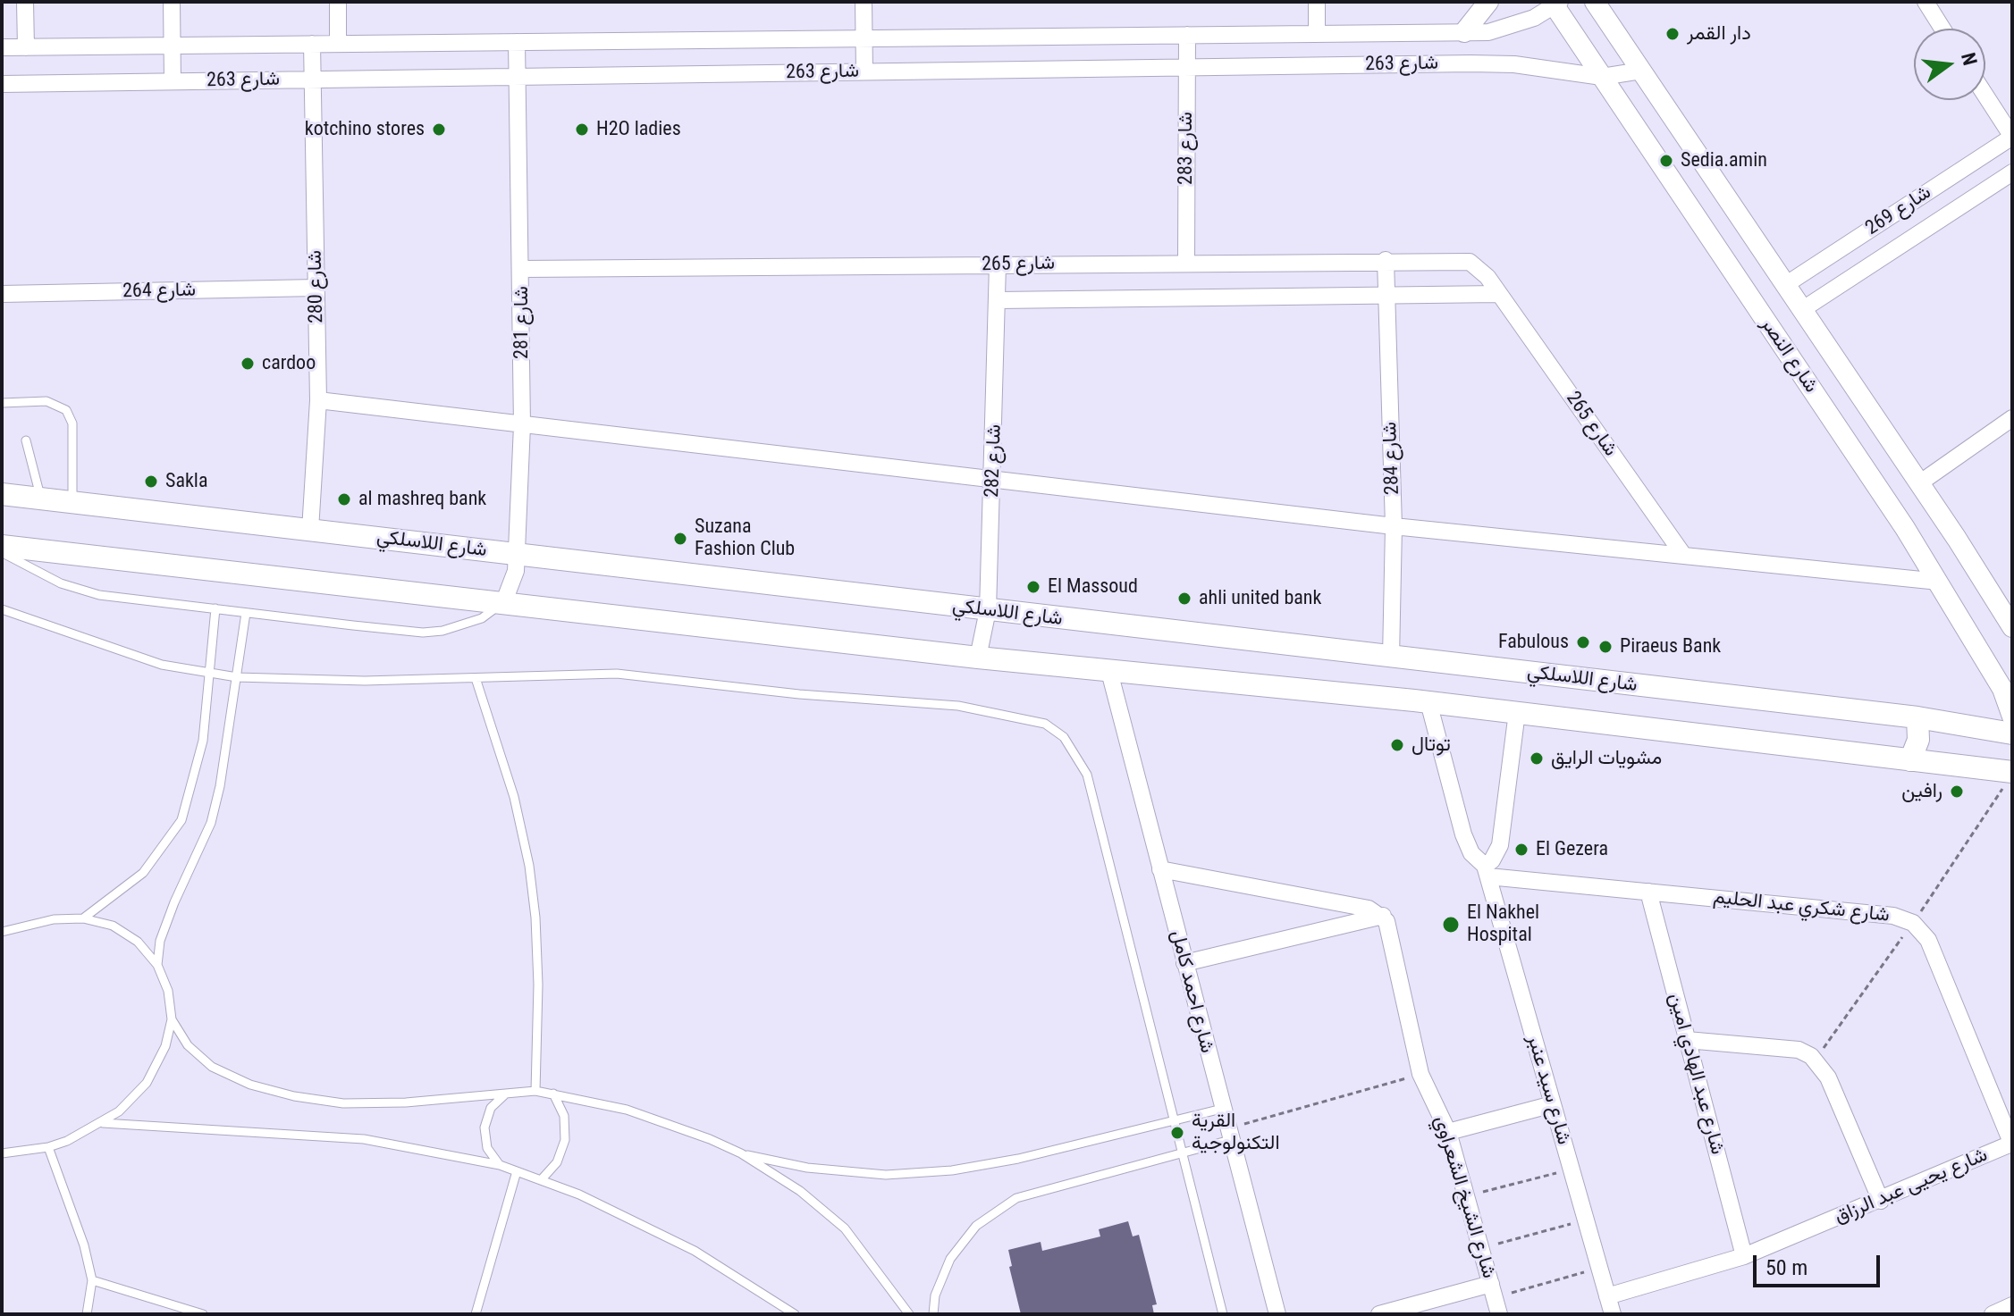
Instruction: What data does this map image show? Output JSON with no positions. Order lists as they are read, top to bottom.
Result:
{
  "streets": {
    "main road": ["شارع اللاسلكي"],
    "street": [
      "شارع 263",
      "شارع 283",
      "شارع 269",
      "شارع 265",
      "شارع 280",
      "شارع 264",
      "شارع 281",
      "شارع النصر",
      "شارع 284",
      "شارع 282",
      "شارع شكري عبد الحليم",
      "شارع احمد كامل",
      "شارع عبد الهادي امين",
      "شارع سيد عنبر",
      "شارع يحيى عبد الرزاق",
      "شارع الشيخ الشعراوي"
    ]
  },
  "crossings": [
    ["شارع 263", "شارع 283"],
    ["شارع 263", "شارع 280"],
    ["شارع 263", "شارع 281"],
    ["شارع 263", "شارع النصر"],
    ["شارع 283", "شارع 265"],
    ["شارع 269", "شارع النصر"],
    ["شارع 265", "شارع 281"],
    ["شارع 265", "شارع 284"],
    ["شارع 265", "شارع 282"],
    ["شارع 280", "شارع 264"],
    ["شارع 280", "شارع اللاسلكي"],
    ["شارع 281", "شارع اللاسلكي"],
    ["شارع 284", "شارع اللاسلكي"],
    ["شارع 282", "شارع اللاسلكي"],
    ["شارع اللاسلكي", "شارع احمد كامل"],
    ["شارع اللاسلكي", "شارع سيد عنبر"],
    ["شارع شكري عبد الحليم", "شارع عبد الهادي امين"],
    ["شارع شكري عبد الحليم", "شارع سيد عنبر"],
    ["شارع شكري عبد الحليم", "شارع يحيى عبد الرزاق"],
    ["شارع عبد الهادي امين", "شارع يحيى عبد الرزاق"],
    ["شارع سيد عنبر", "شارع يحيى عبد الرزاق"]
  ],
  "places": [
    "دار القمر",
    "kotchino stores",
    "H2O ladies",
    "Sedia.amin",
    "cardoo",
    "Sakla",
    "al mashreq bank",
    "Suzana Fashion Club",
    "El Massoud",
    "ahli united bank",
    "Fabulous",
    "Piraeus Bank",
    "توتال",
    "مشويات الرايق",
    "رافين",
    "El Gezera",
    "El Nakhel Hospital",
    "القرية التكنولوجية"
  ],
  "scale_bar": "50 m",
  "north": "right"
}
